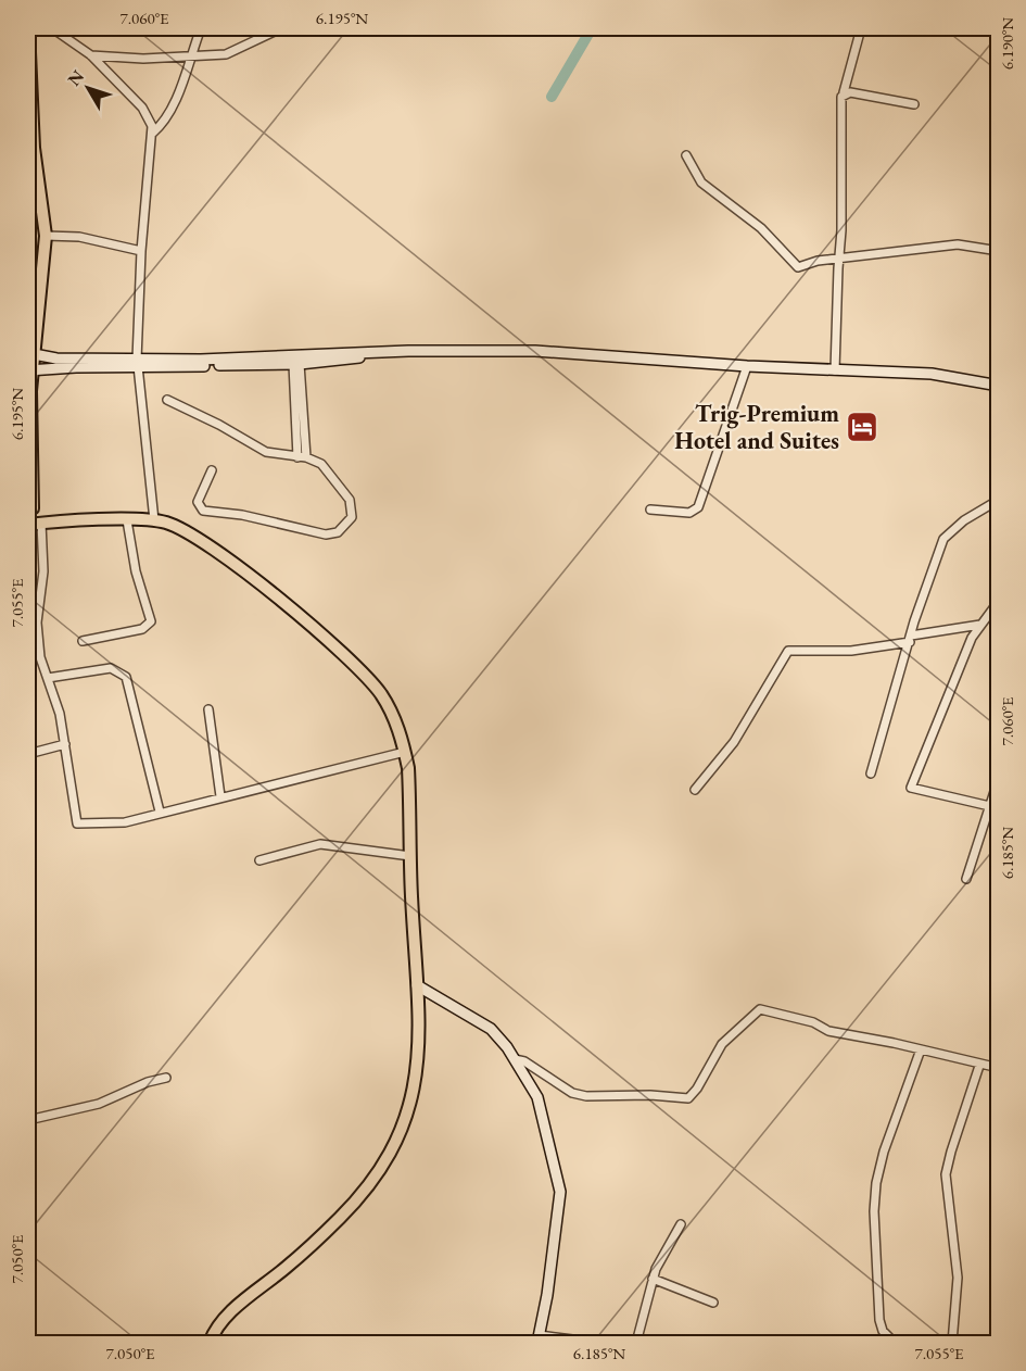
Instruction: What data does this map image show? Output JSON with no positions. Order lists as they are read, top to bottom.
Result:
{
  "places": {
    "hotel": ["Trig-Premium Hotel and Suites"]
  },
  "north": "top left",
  "coordinates": [
    "7.060°E",
    "6.195°N",
    "6.190°N",
    "7.055°E",
    "6.185°N",
    "7.050°E"
  ]
}
